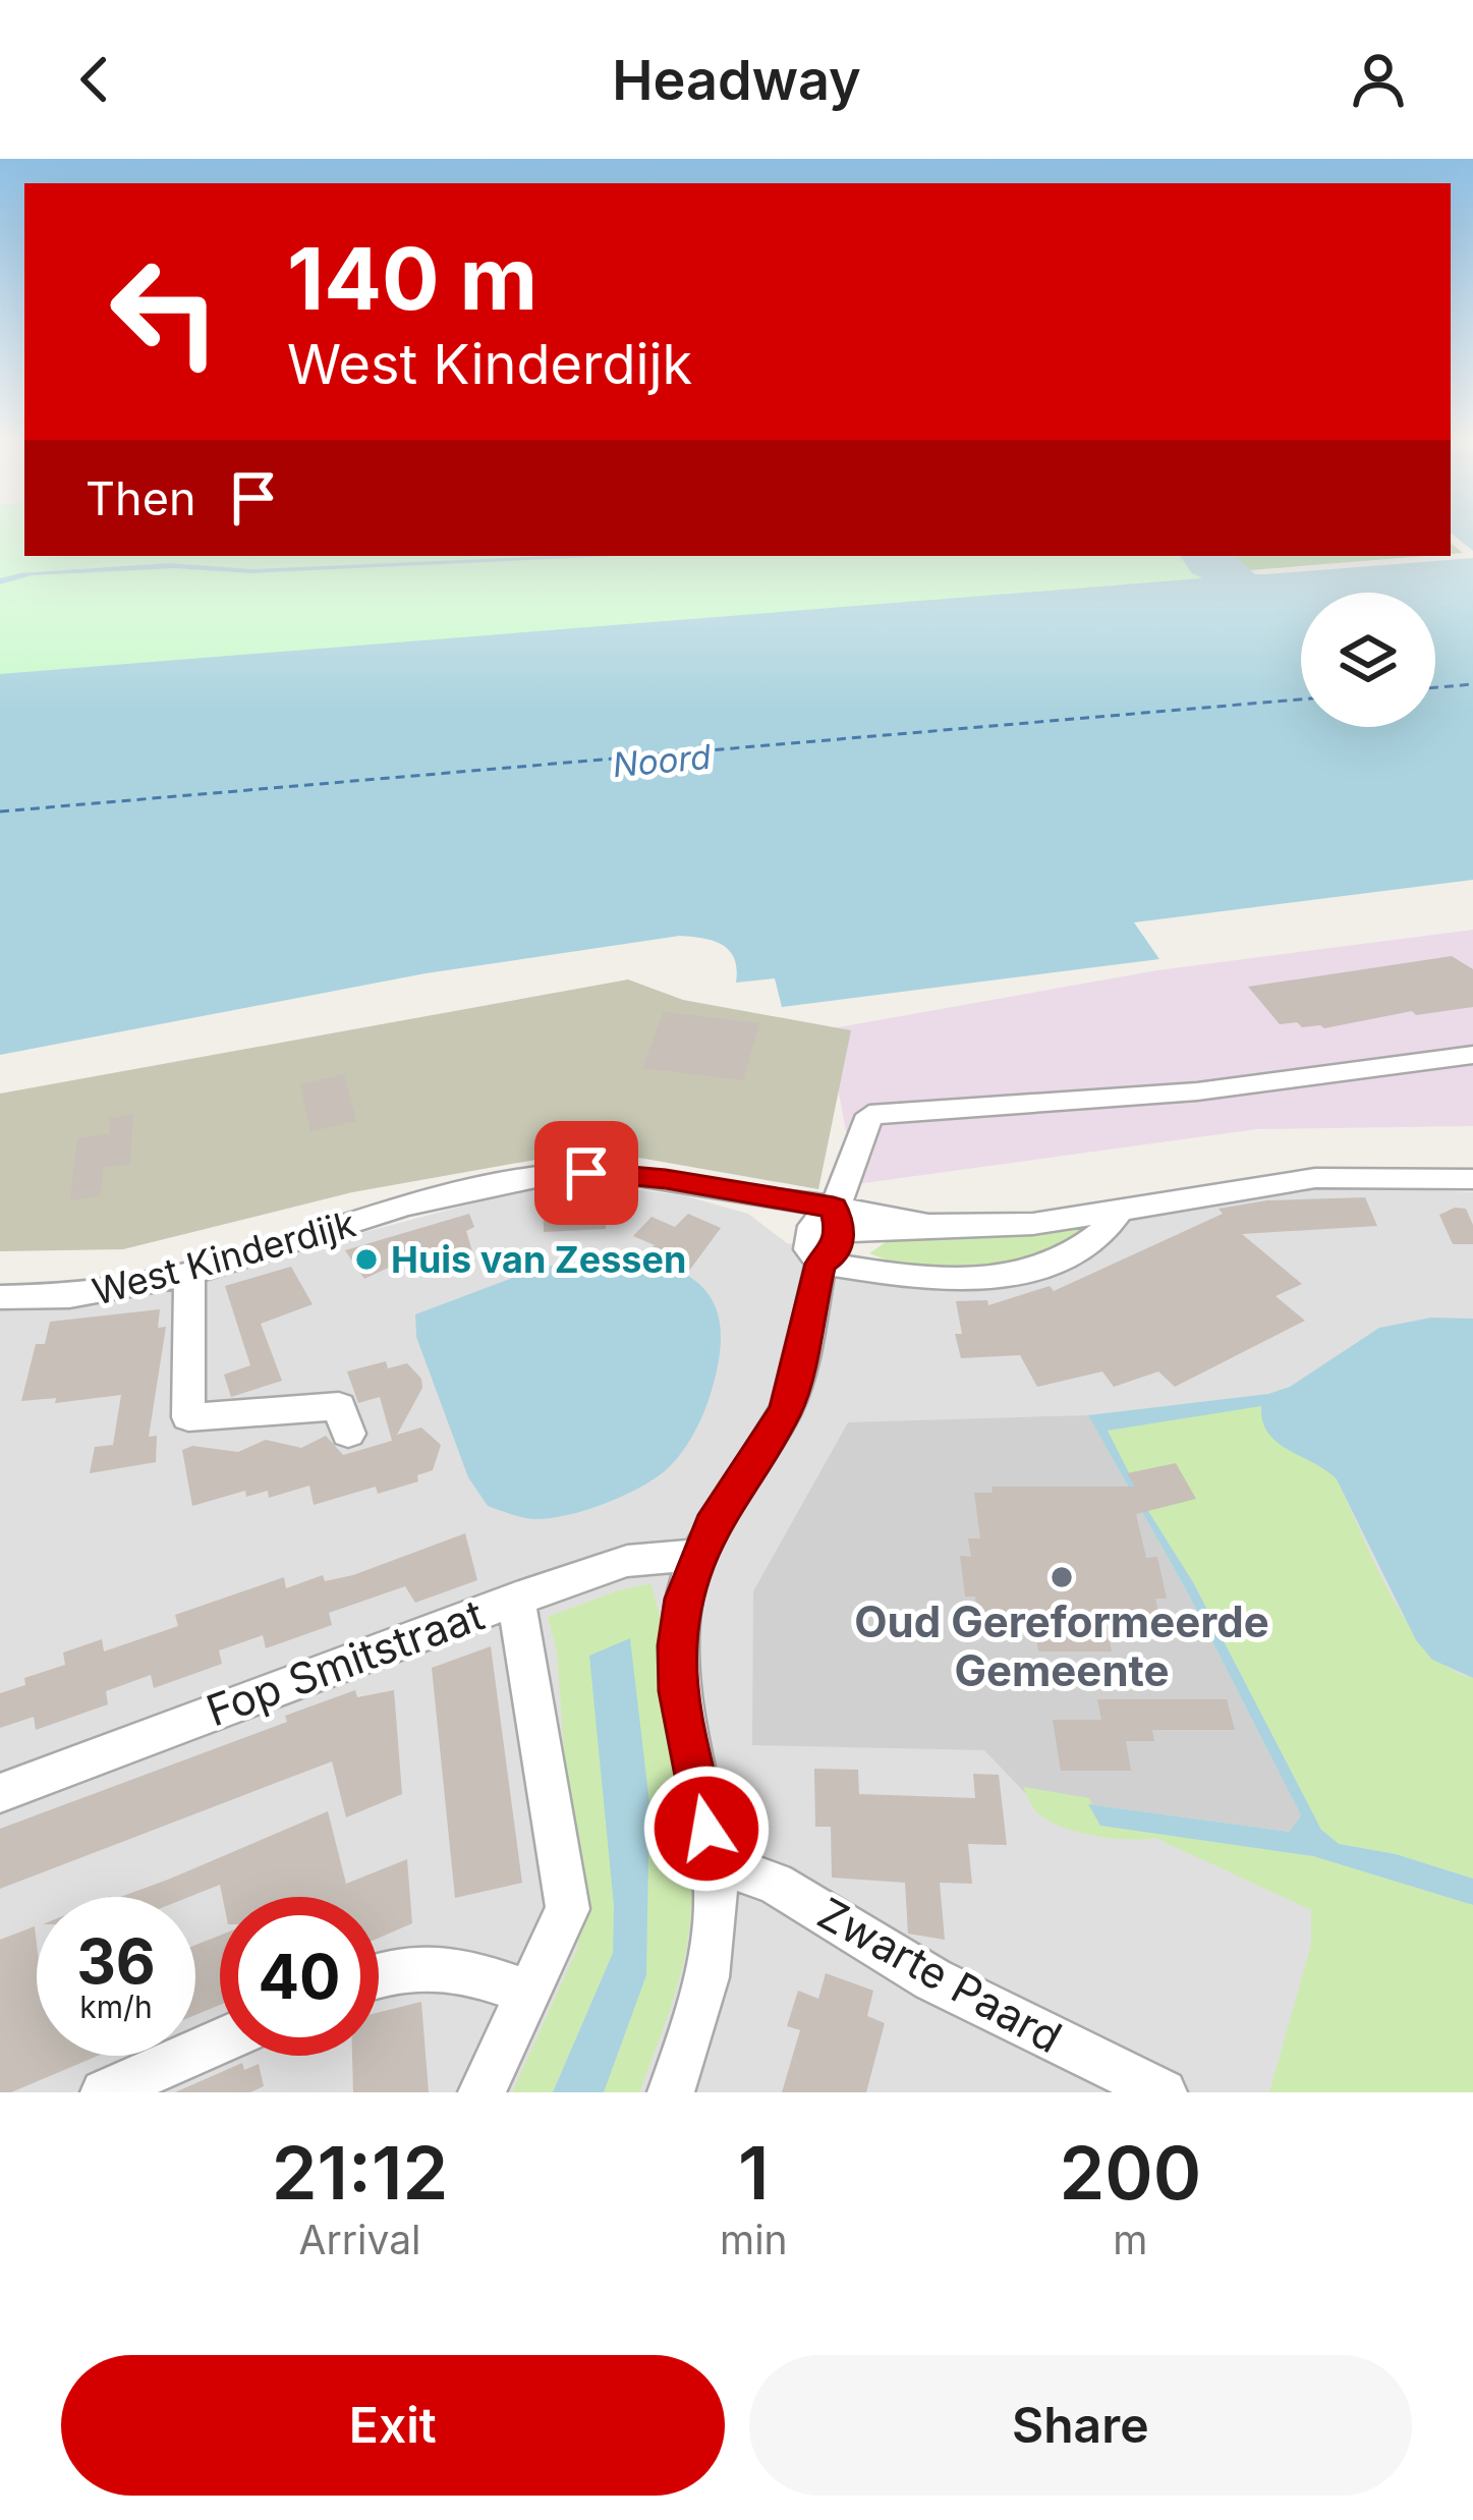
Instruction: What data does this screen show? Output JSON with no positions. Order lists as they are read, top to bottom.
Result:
{
  "streets": {
    "street": ["West Kinderdijk", "Fop Smitstraat", "Zwarte Paard"]
  },
  "water": ["Noord"],
  "places": ["Huis van Zessen", "Oud Gereformeerde Gemeente"],
  "page": {
    "header": "Headway",
    "turn": ["140 m", "West Kinderdijk"],
    "then": "Then",
    "speed": "36 km/h",
    "limit": "40",
    "eta": [
      "21:12",
      "Arrival",
      "1",
      "min",
      "200",
      "m"
    ],
    "buttons": ["Exit", "Share"]
  }
}
